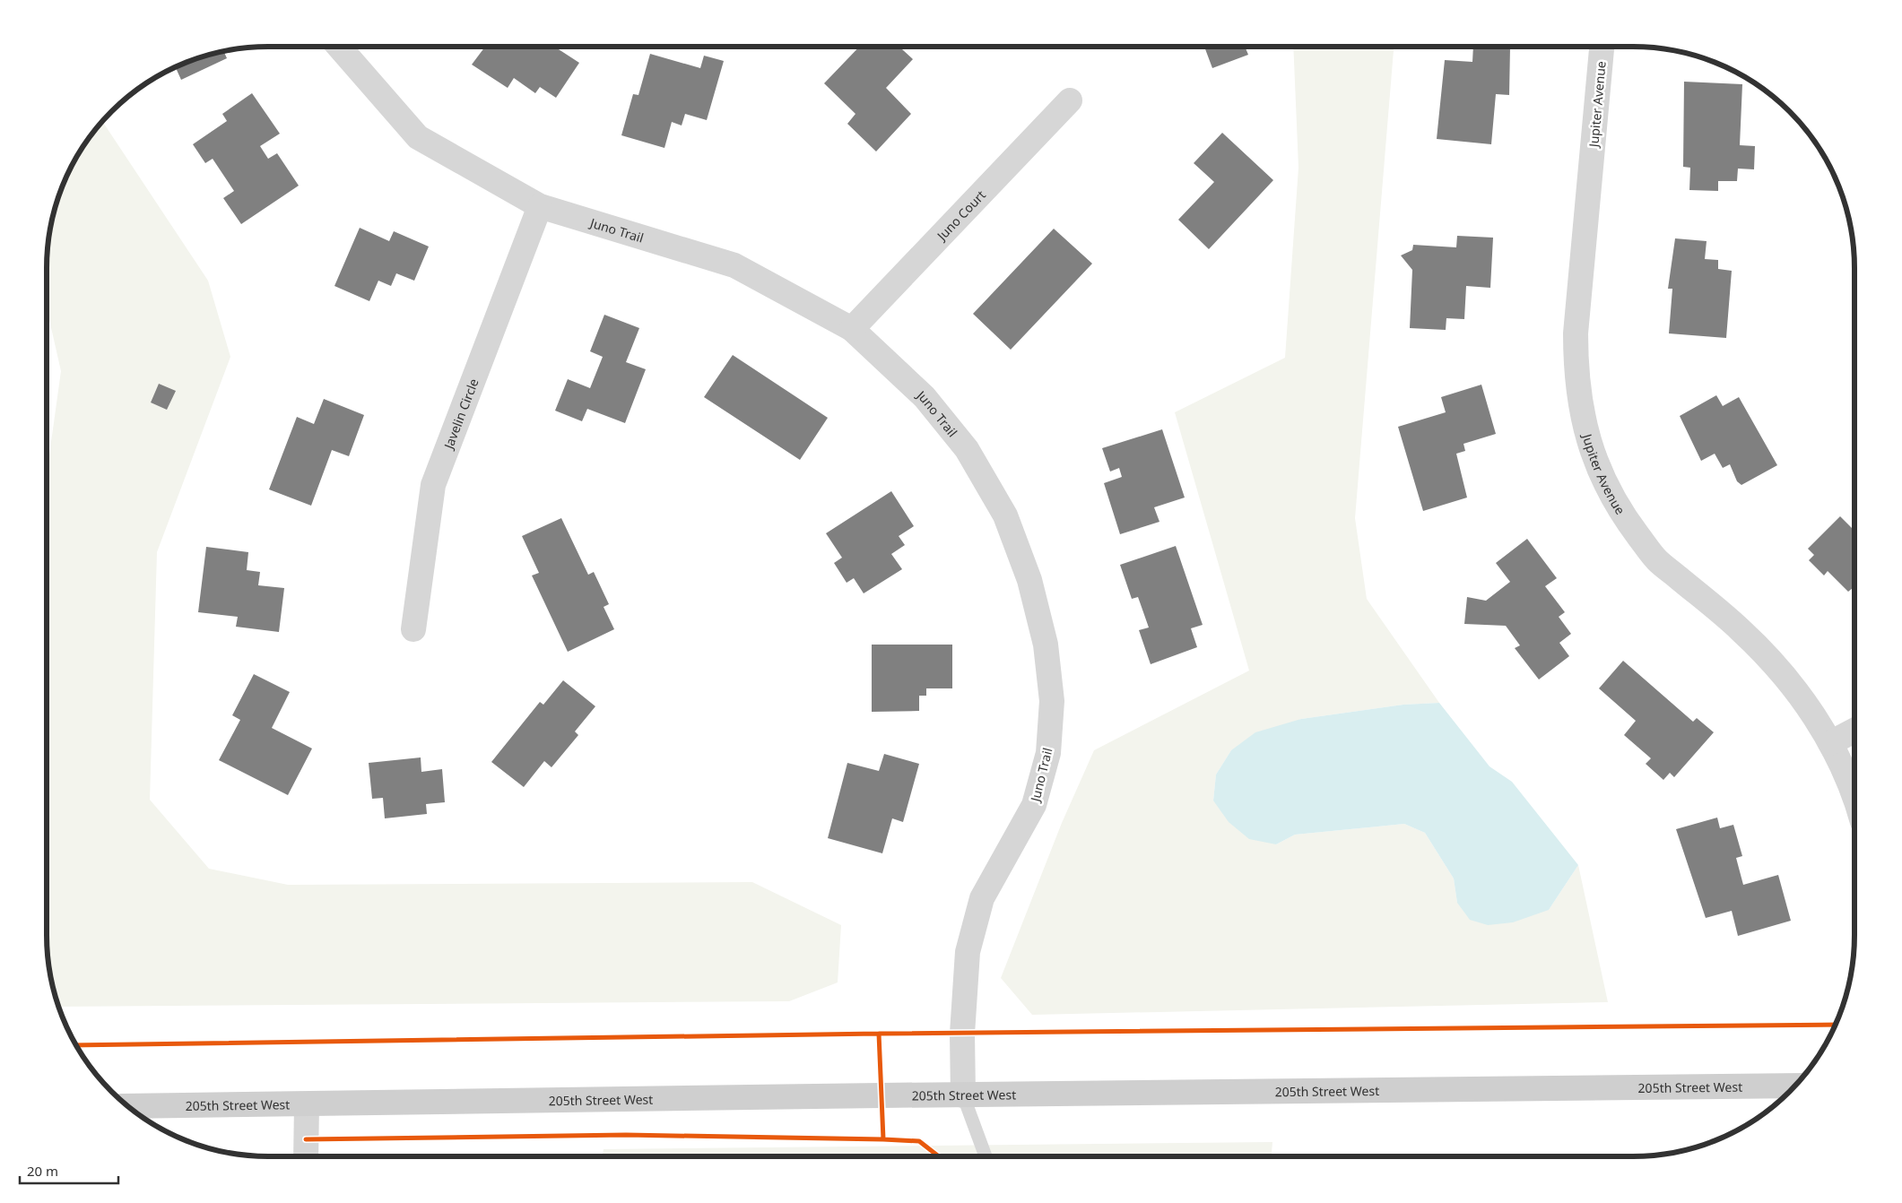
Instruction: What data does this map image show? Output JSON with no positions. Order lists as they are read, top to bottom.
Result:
{
  "streets": {
    "street": [
      "Jupiter Avenue",
      "Juno Court",
      "Juno Trail",
      "Javelin Circle",
      "205th Street West"
    ]
  },
  "crossings": [
    ["Juno Court", "Juno Trail"],
    ["Juno Trail", "Javelin Circle"],
    ["Juno Trail", "205th Street West"]
  ],
  "scale_bar": "20 m"
}
